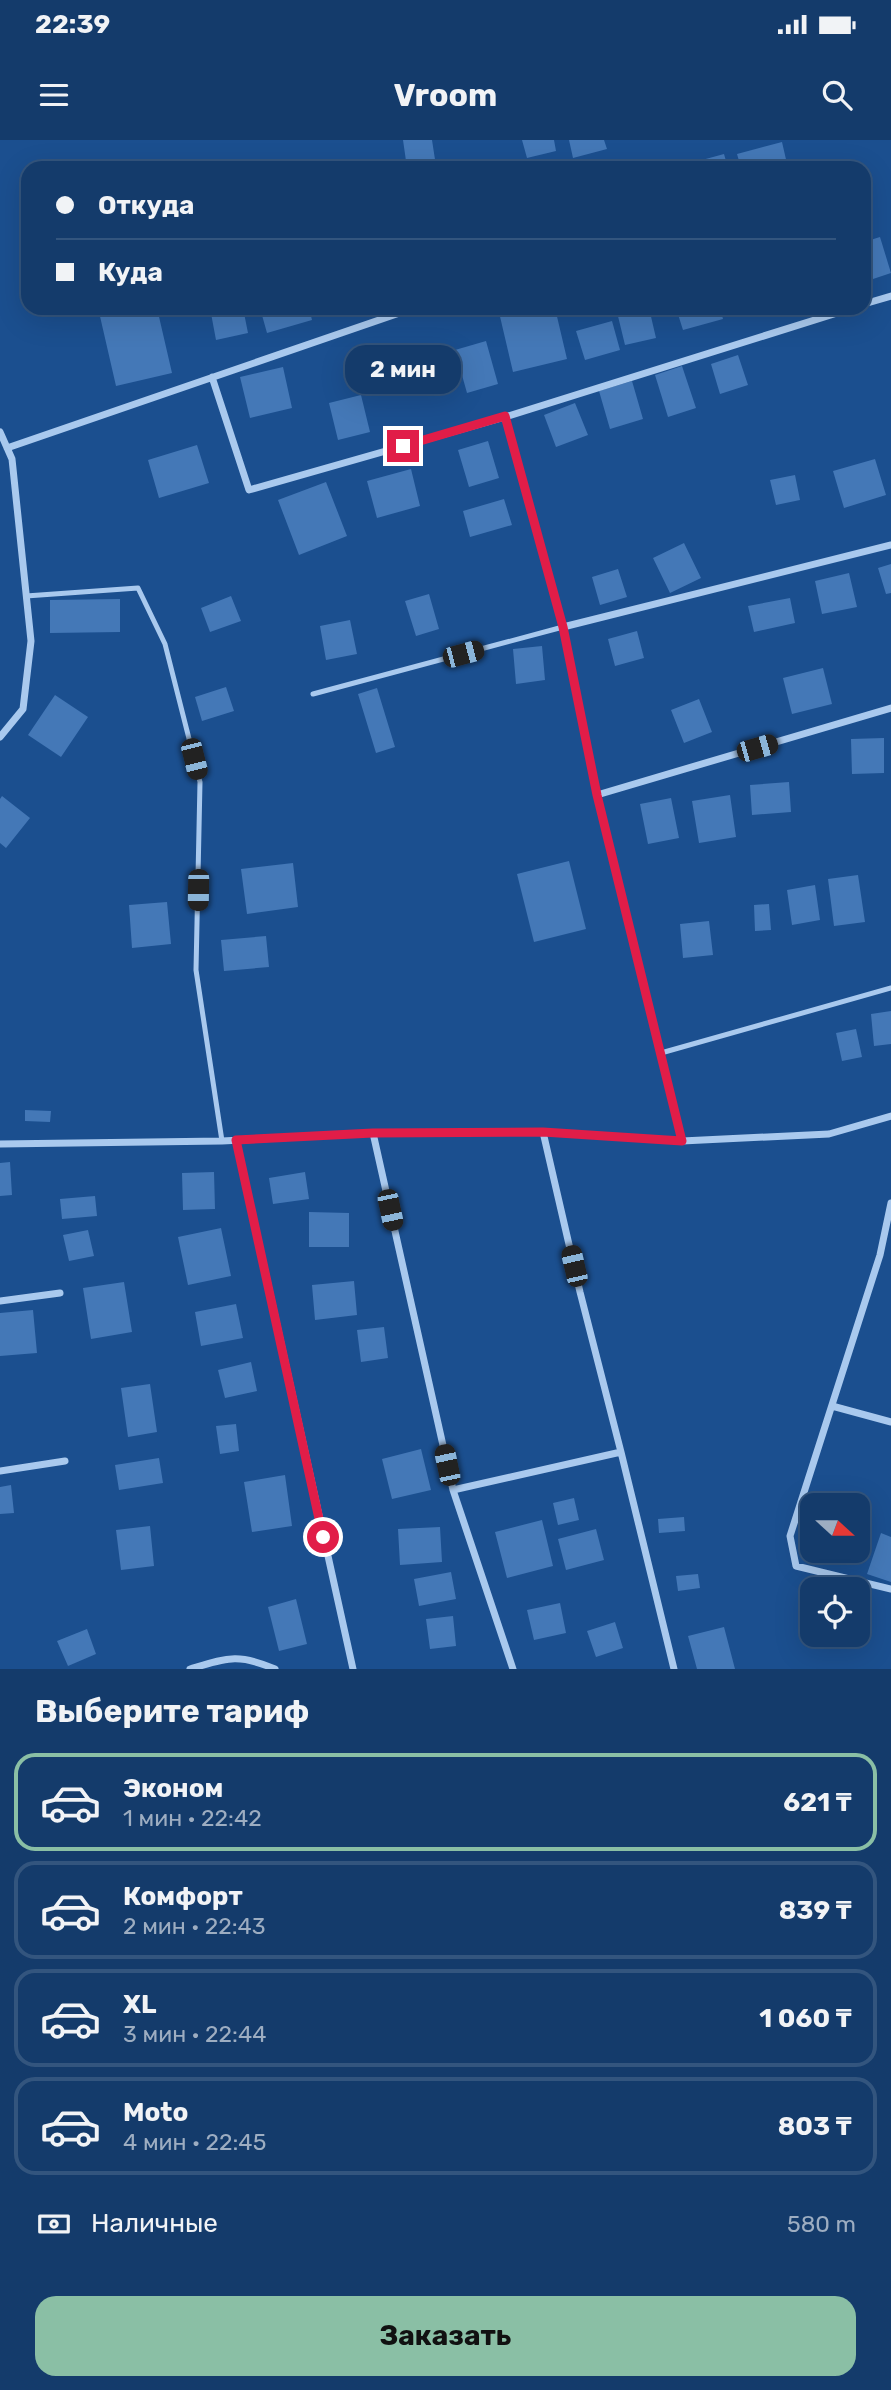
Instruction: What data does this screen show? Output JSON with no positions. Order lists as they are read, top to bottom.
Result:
{
  "north": "right",
  "page": {
    "status": "22:39",
    "header": "Vroom",
    "banner": ["Откуда", "Куда"],
    "bubble": "2 мин",
    "heading": "Выберите тариф",
    "list": [
      {
        "name": "Эконом",
        "note": "1 мин · 22:42",
        "value": "621 ₸"
      },
      {
        "name": "Комфорт",
        "note": "2 мин · 22:43",
        "value": "839 ₸"
      },
      {
        "name": "XL",
        "note": "3 мин · 22:44",
        "value": "1 060 ₸"
      },
      {
        "name": "Moto",
        "note": "4 мин · 22:45",
        "value": "803 ₸"
      }
    ],
    "pay": ["Наличные", "580 m"],
    "buttons": "Заказать"
  }
}
